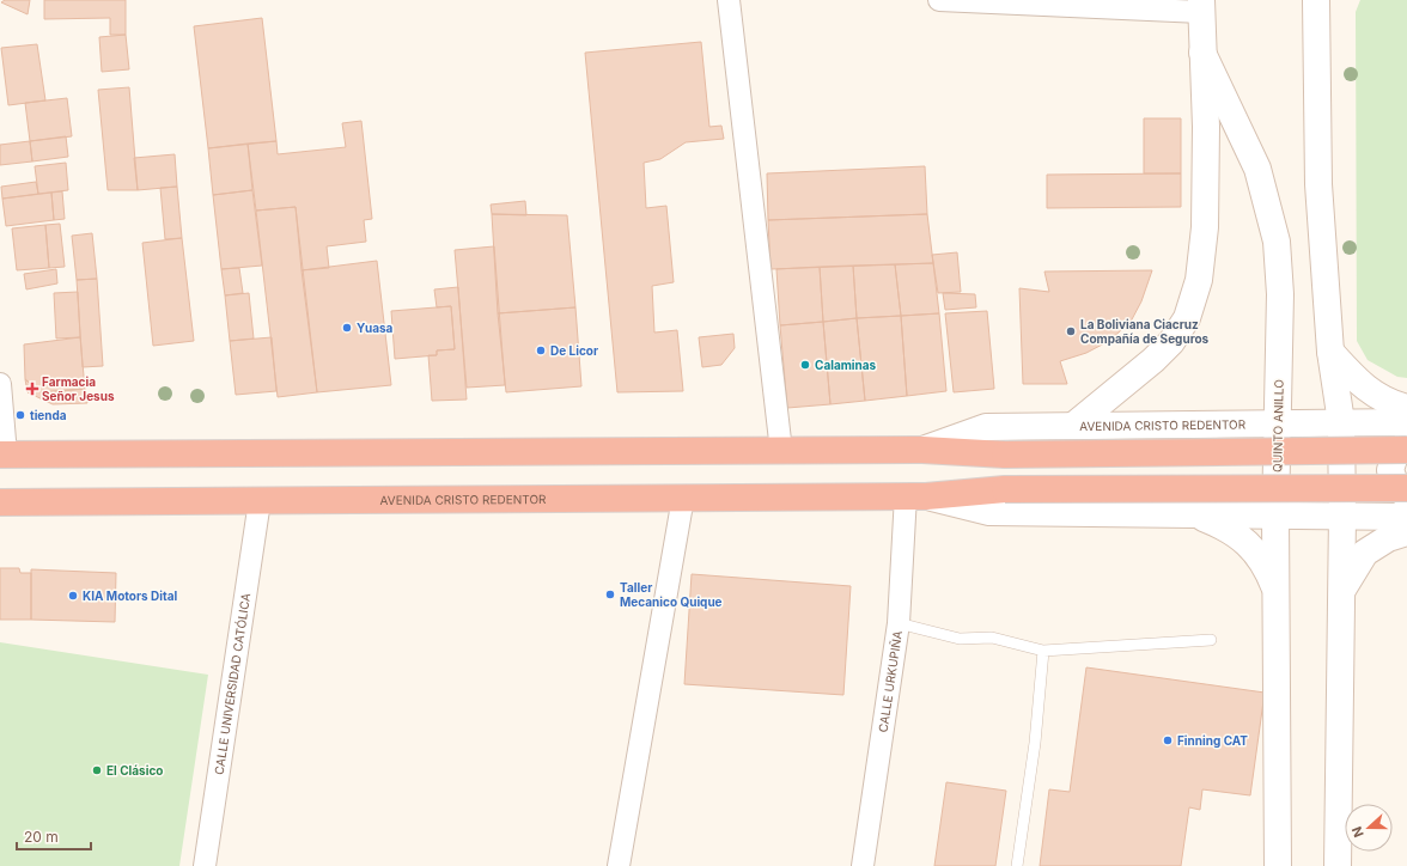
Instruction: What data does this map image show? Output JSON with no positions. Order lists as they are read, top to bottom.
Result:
{
  "streets": {
    "highway": ["AVENIDA CRISTO REDENTOR"],
    "main road": ["QUINTO ANILLO"],
    "street": ["CALLE URKUPIÑA", "CALLE UNIVERSIDAD CATÓLICA"]
  },
  "crossings": [
    ["AVENIDA CRISTO REDENTOR", "QUINTO ANILLO"],
    ["AVENIDA CRISTO REDENTOR", "CALLE URKUPIÑA"],
    ["AVENIDA CRISTO REDENTOR", "CALLE UNIVERSIDAD CATÓLICA"]
  ],
  "places": {
    "other": [
      "Yuasa",
      "La Boliviana Ciacruz Compañía de Seguros",
      "De Licor",
      "Calaminas",
      "tienda",
      "Taller Mecanico Quique",
      "KIA Motors Dital",
      "Finning CAT",
      "El Clásico"
    ],
    "health": ["Farmacia Señor Jesus"]
  },
  "scale_bar": "20 m",
  "north": "left"
}
